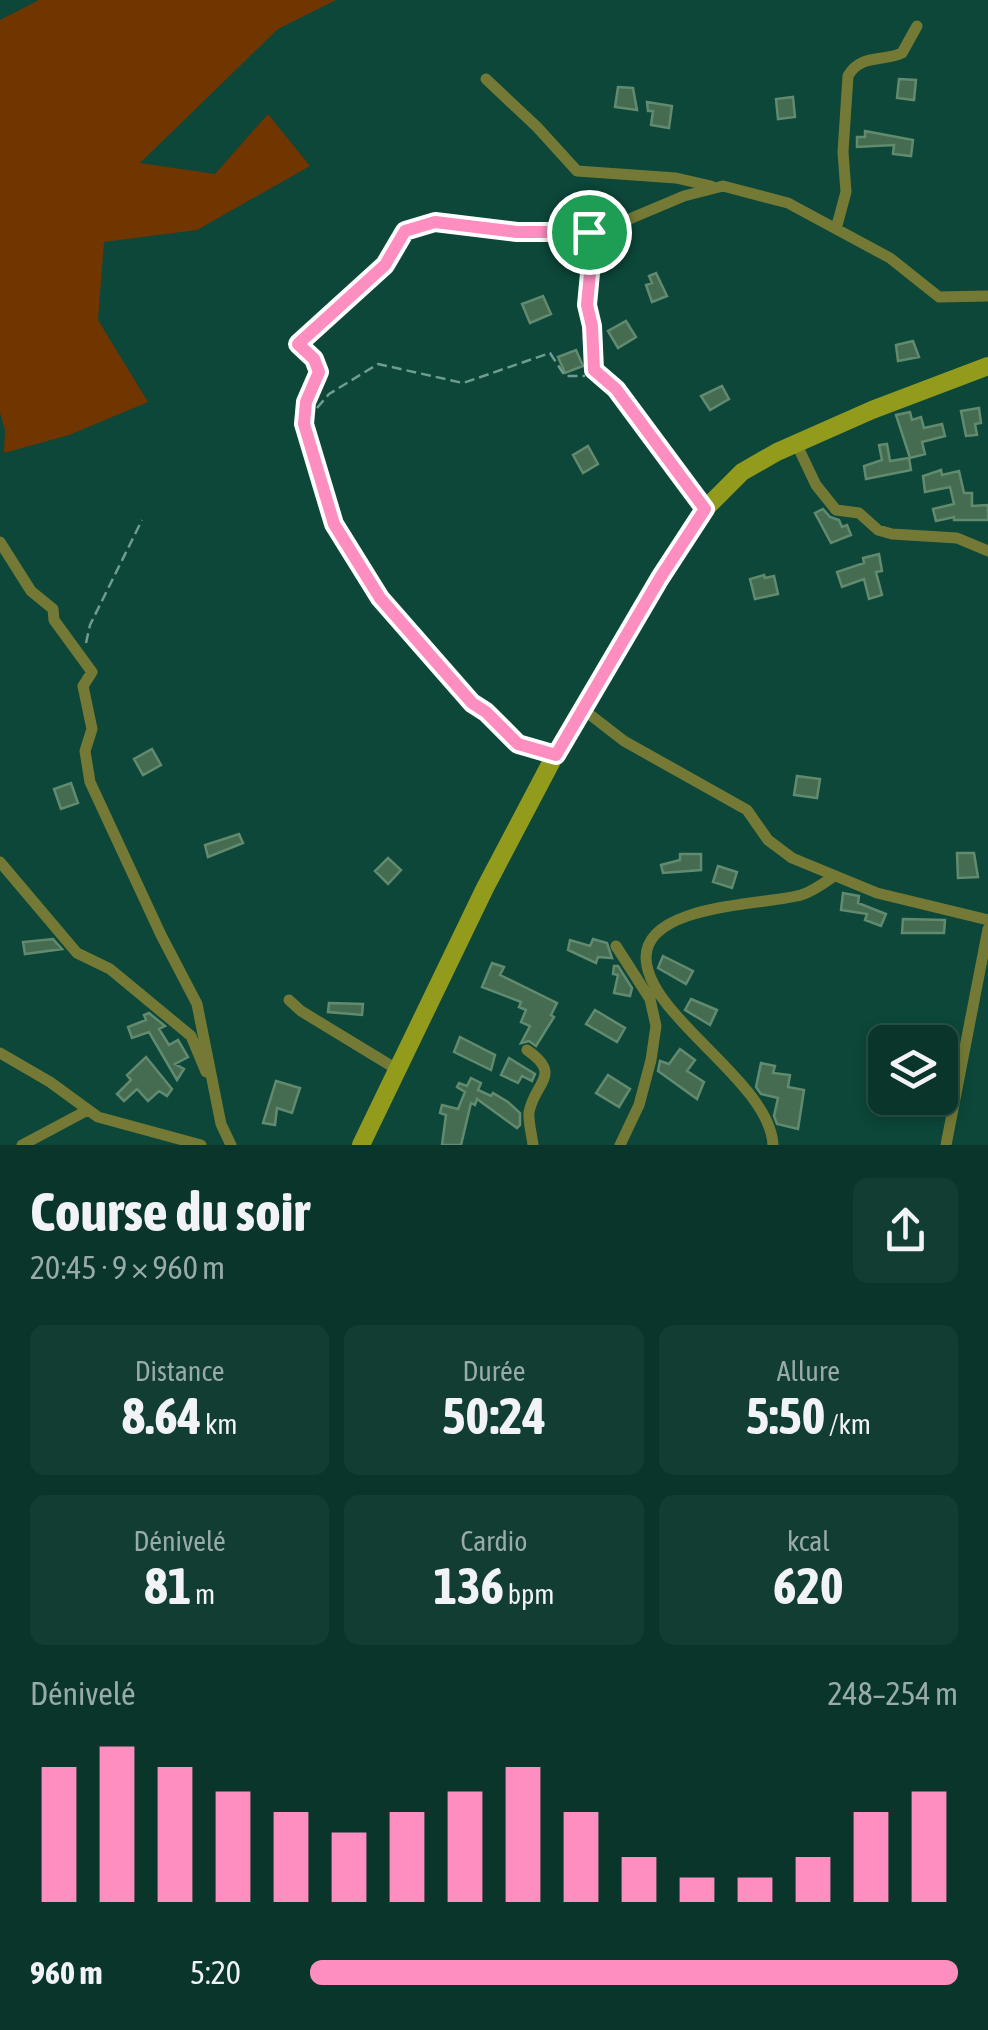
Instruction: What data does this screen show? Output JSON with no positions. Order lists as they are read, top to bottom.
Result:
{
  "page": {
    "heading": ["Course du soir", "20:45 · 9 × 960 m"],
    "stats": [
      ["Distance", "8.64 km"],
      ["Durée", "50:24"],
      ["Allure", "5:50 /km"],
      ["Dénivelé", "81 m"],
      ["Cardio", "136 bpm"],
      ["kcal", "620"]
    ],
    "chart": ["Dénivelé", "248–254 m"],
    "list": [
      {
        "name": "960 m",
        "note": "5:20"
      }
    ]
  }
}
